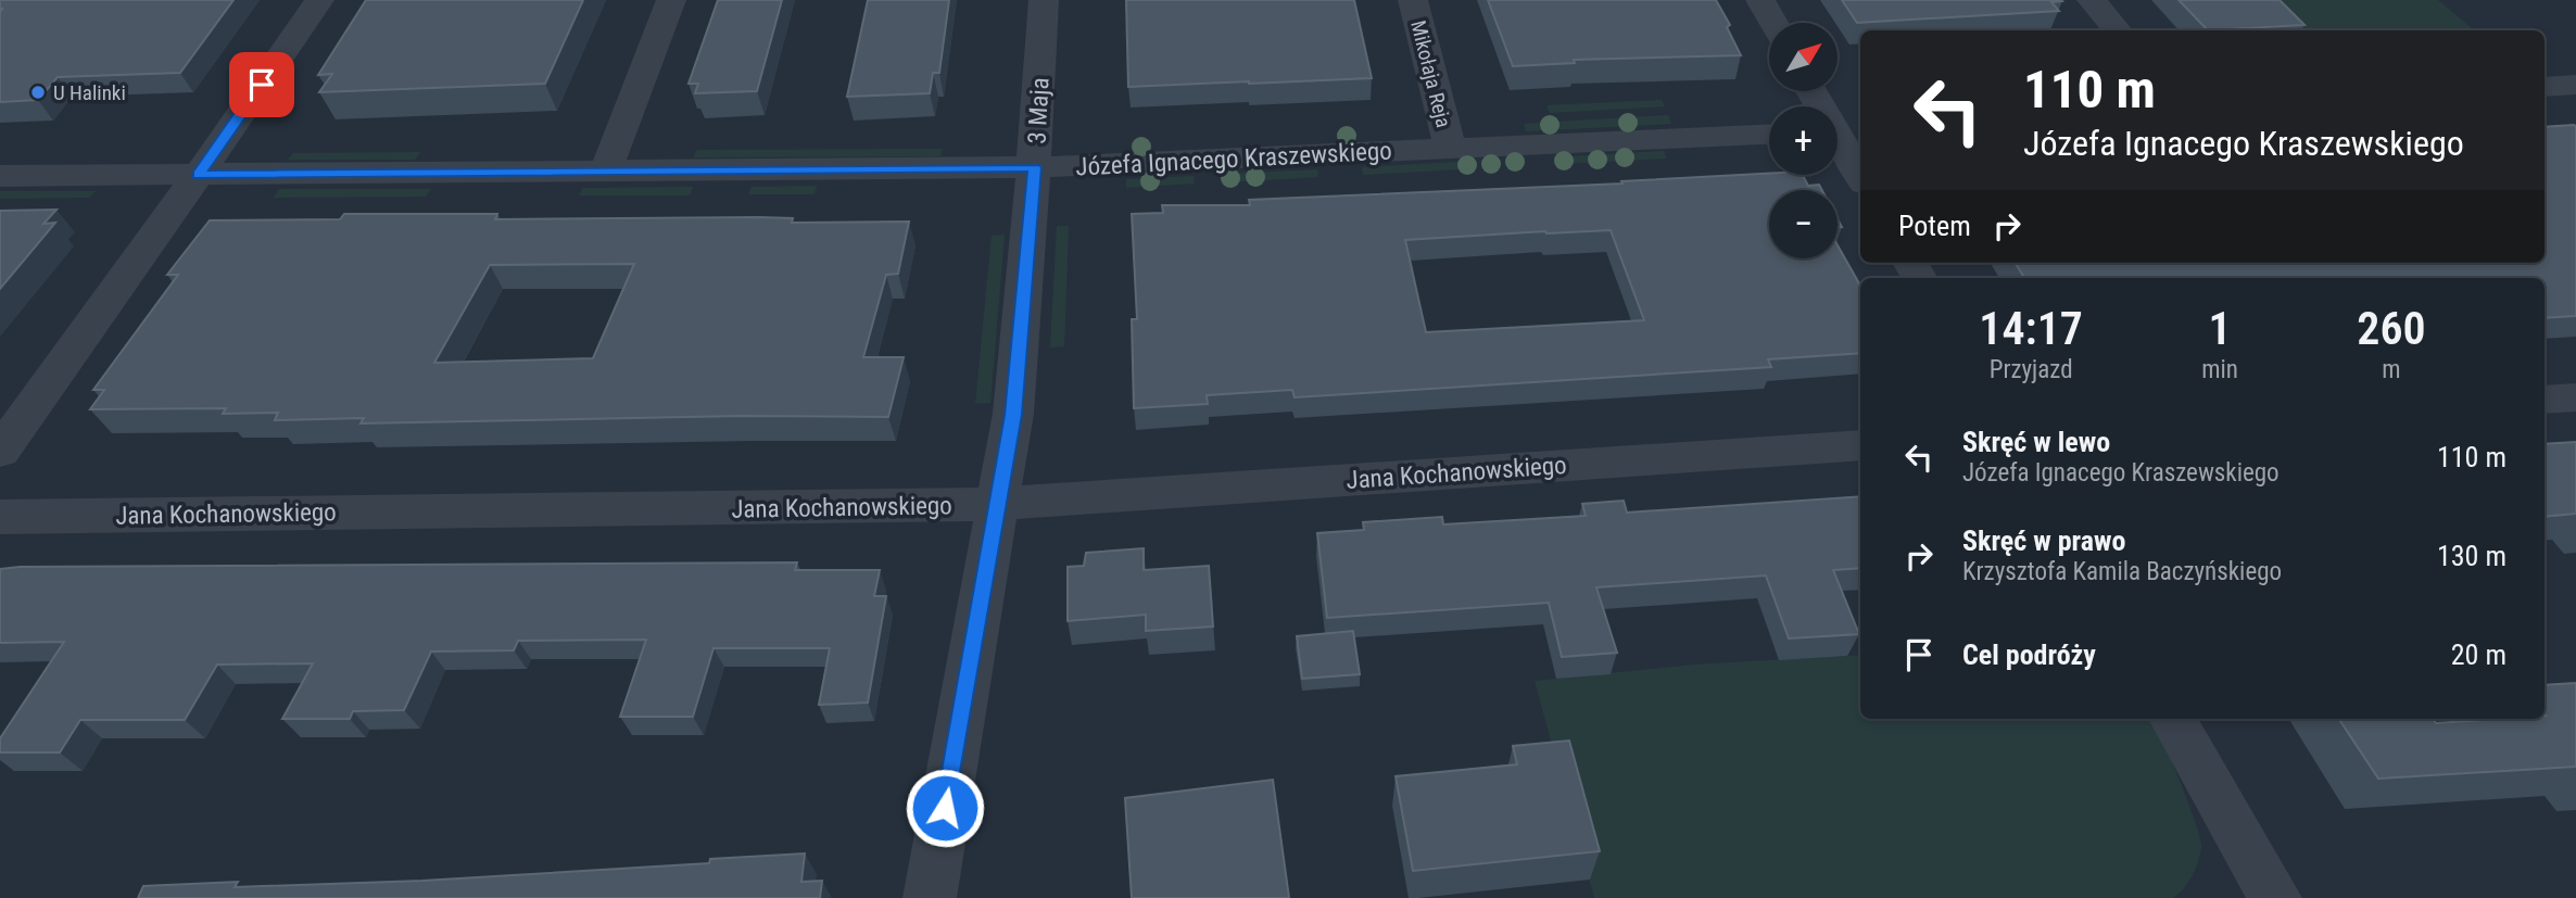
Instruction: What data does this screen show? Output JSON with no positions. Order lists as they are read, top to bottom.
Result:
{
  "streets": {
    "street": [
      "Mikołaja Reja",
      "3 Maja",
      "Józefa Ignacego Kraszewskiego",
      "Jana Kochanowskiego"
    ]
  },
  "crossings": [
    ["Mikołaja Reja", "Józefa Ignacego Kraszewskiego"],
    ["3 Maja", "Józefa Ignacego Kraszewskiego"],
    ["3 Maja", "Jana Kochanowskiego"]
  ],
  "places": ["U Halinki"],
  "north": "top right",
  "page": {
    "map_buttons": ["+", "−"],
    "turn": ["110 m", "Józefa Ignacego Kraszewskiego"],
    "then": "Potem",
    "eta": [
      "14:17",
      "Przyjazd",
      "1",
      "min",
      "260",
      "m"
    ],
    "list": [
      {
        "name": "Skręć w lewo",
        "note": "Józefa Ignacego Kraszewskiego",
        "value": "110 m"
      },
      {
        "name": "Skręć w prawo",
        "note": "Krzysztofa Kamila Baczyńskiego",
        "value": "130 m"
      },
      {
        "name": "Cel podróży",
        "value": "20 m"
      }
    ]
  }
}
